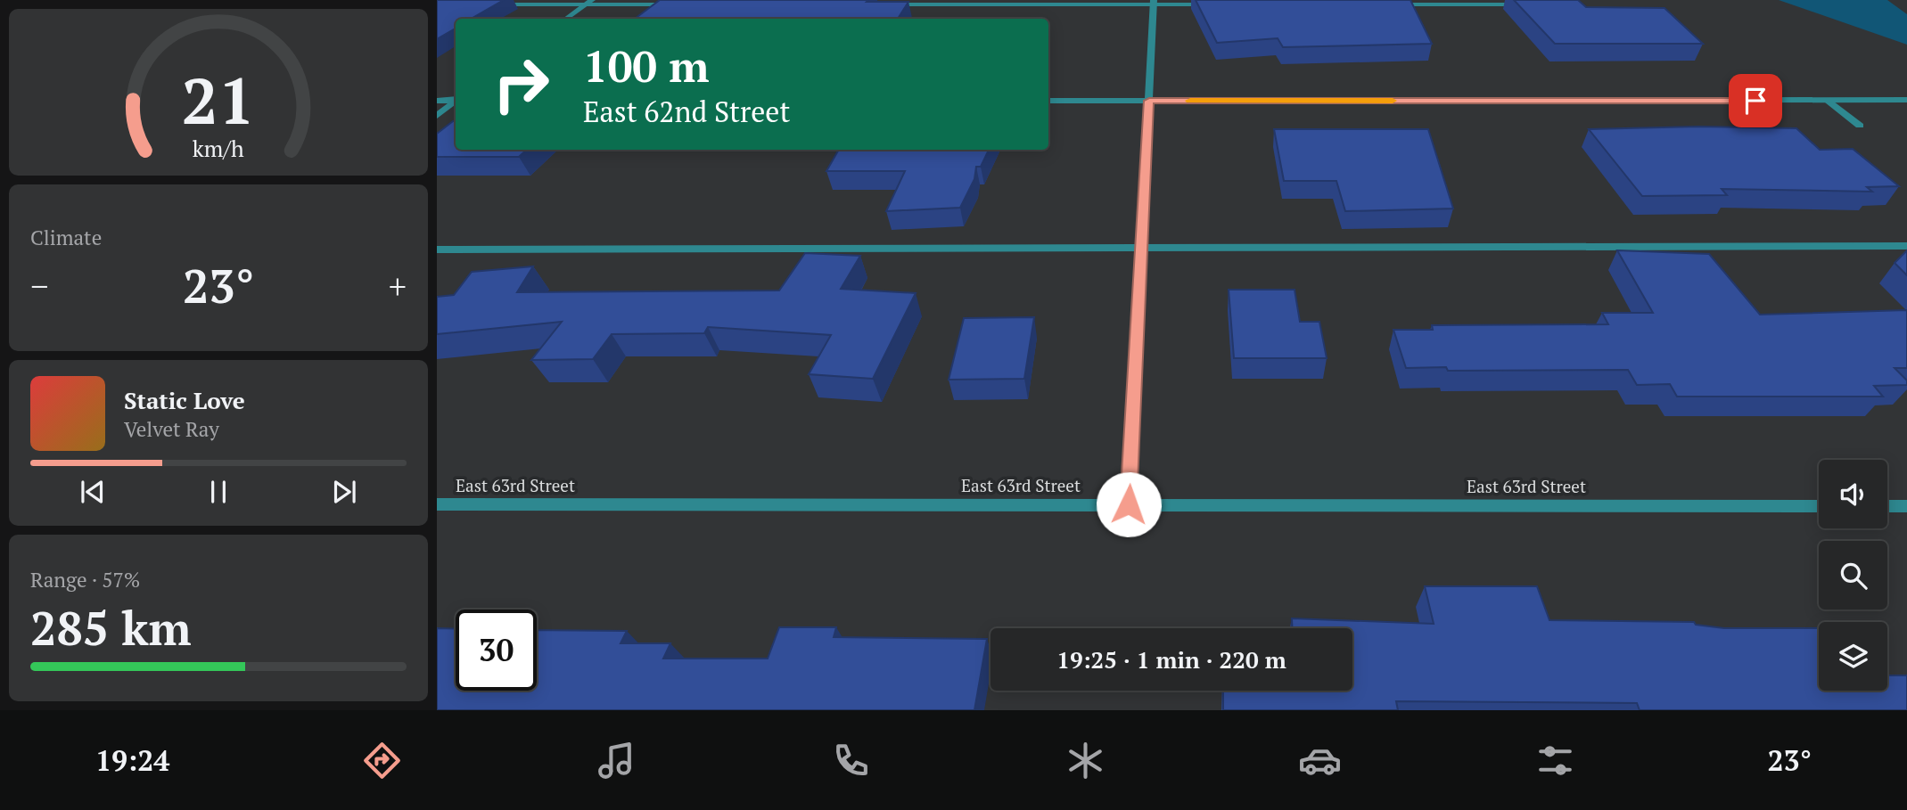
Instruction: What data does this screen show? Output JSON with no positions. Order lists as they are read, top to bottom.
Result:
{
  "streets": {
    "street": ["East 63rd Street"]
  },
  "page": {
    "turn": ["100 m", "East 62nd Street"],
    "tile": [
      "Climate",
      ["Range · 57%", "285 km"]
    ],
    "heat": ["−", "23°", "+"],
    "song": ["Static Love", "Velvet Ray"],
    "limit": "30",
    "trip": "19:25 · 1 min · 220 m",
    "tabs": ["19:24", "23°"],
    "gauge": ["21", "km/h"]
  }
}
